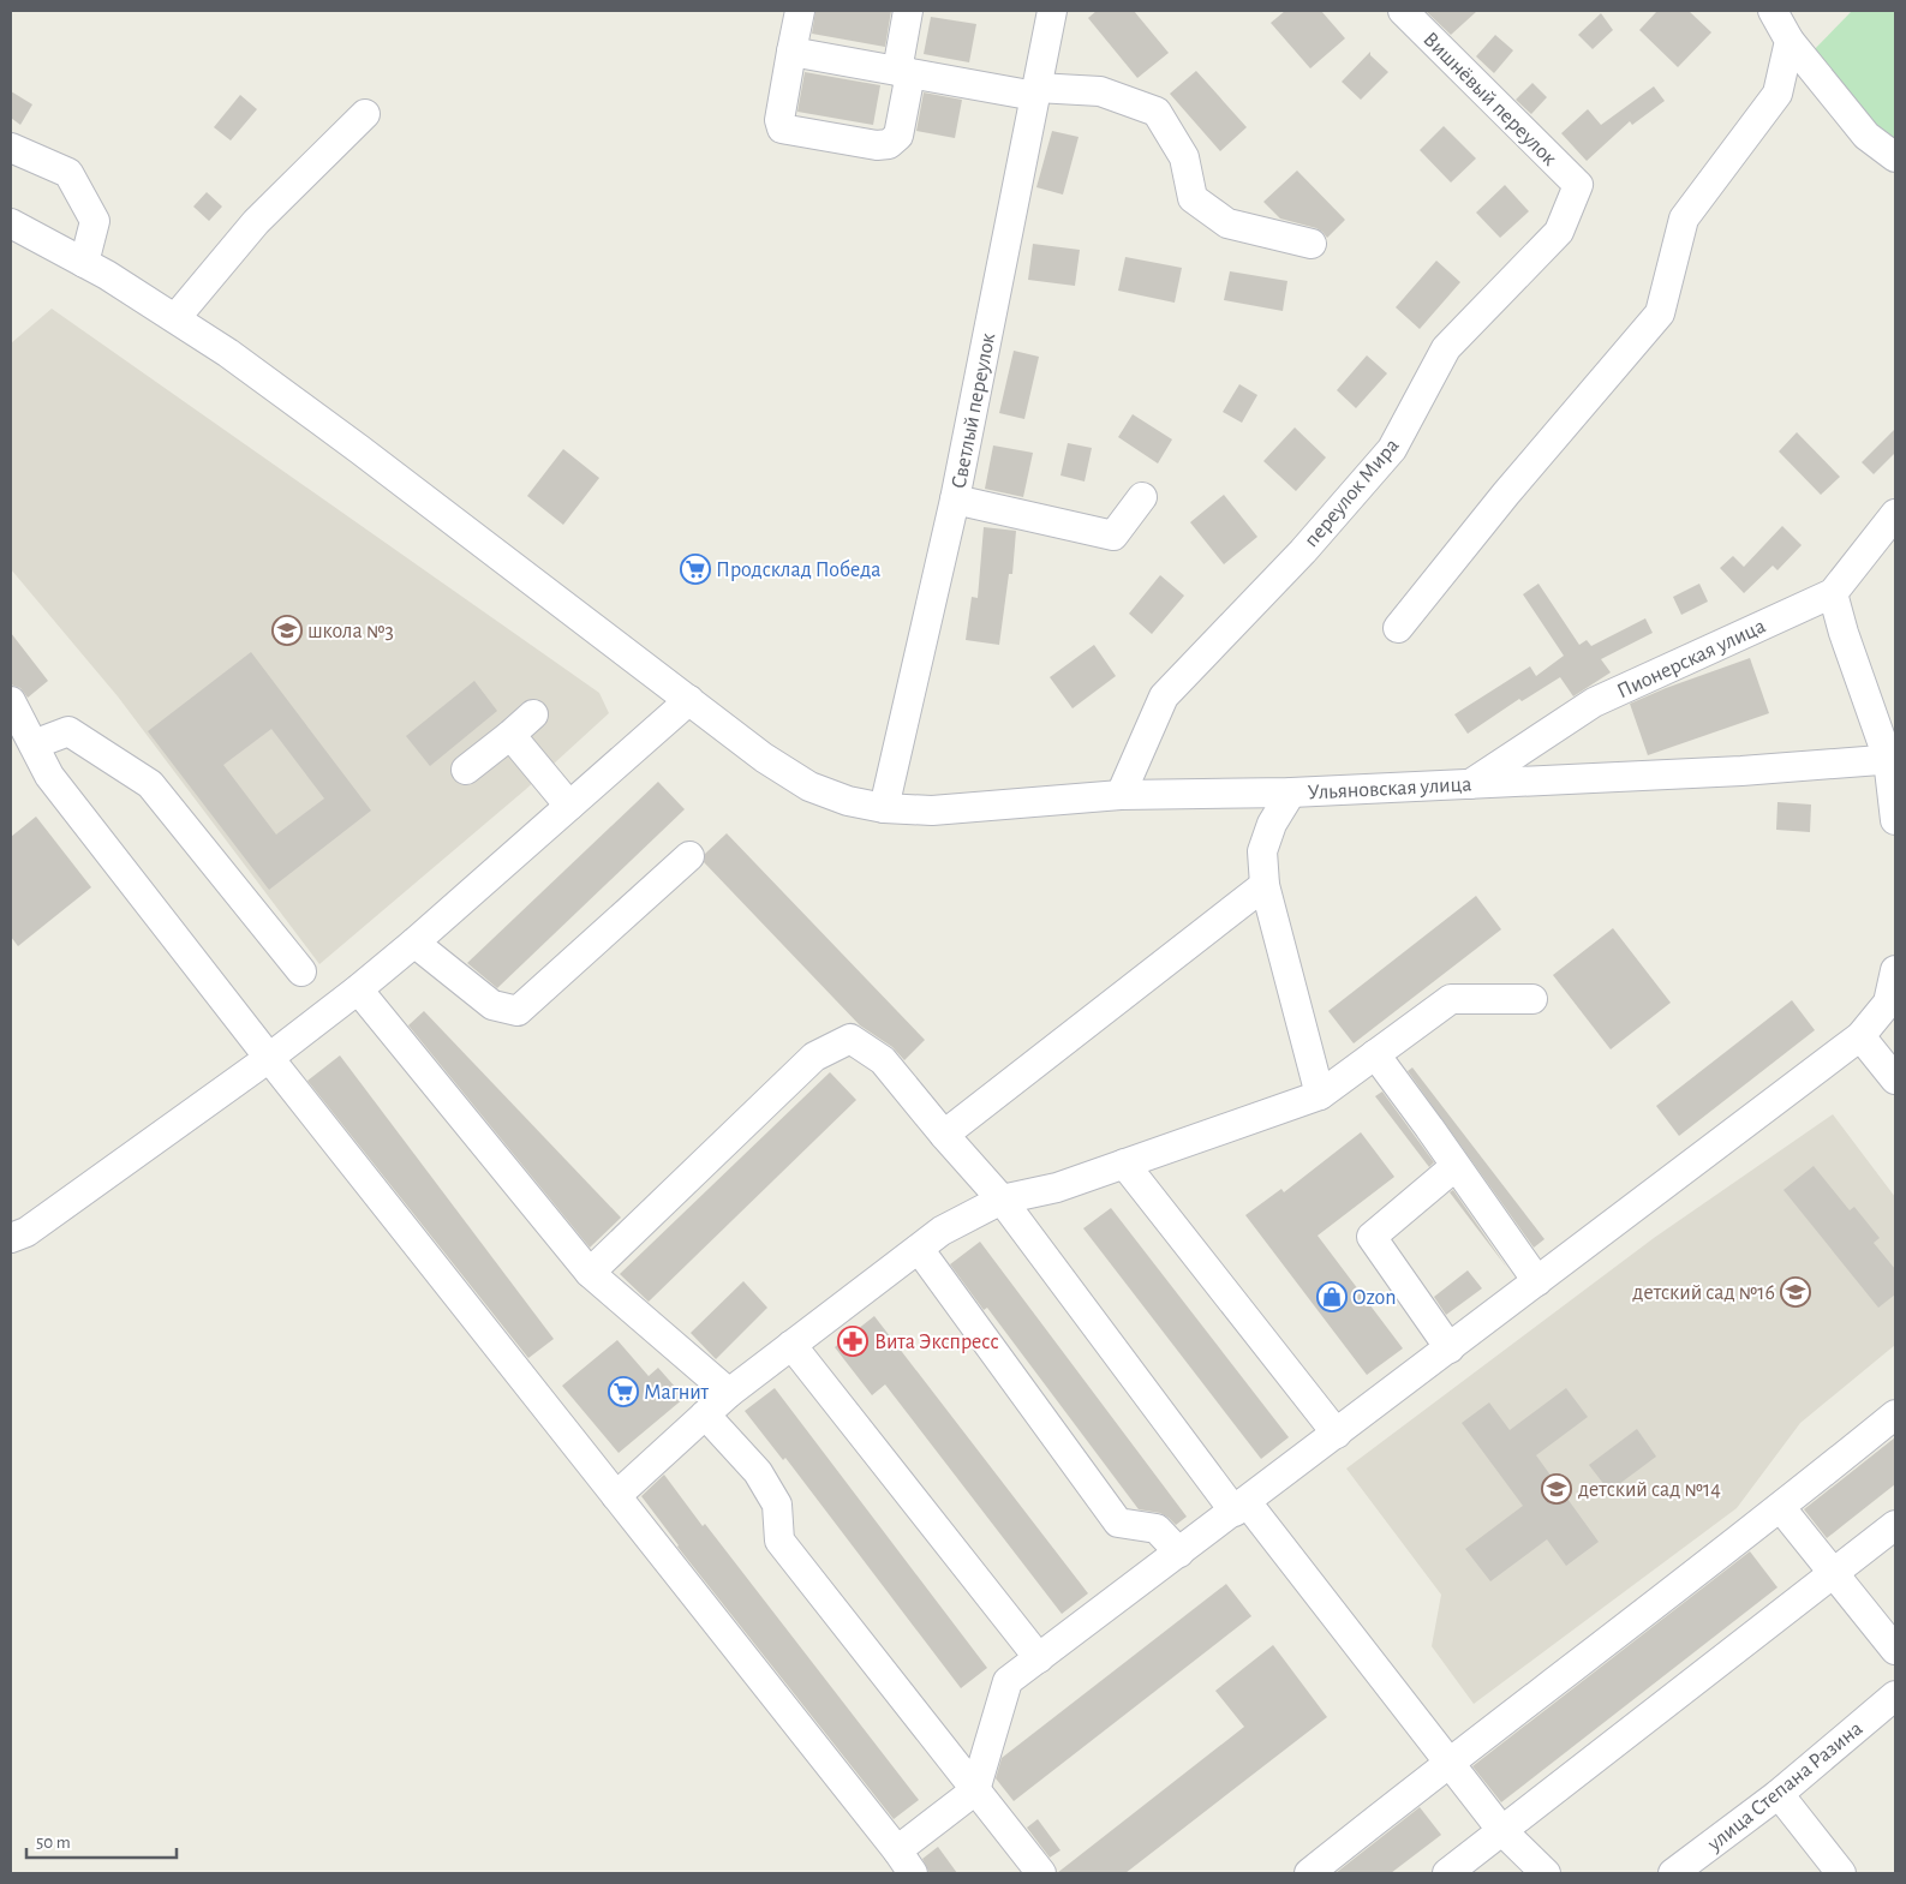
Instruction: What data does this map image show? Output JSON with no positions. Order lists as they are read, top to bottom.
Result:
{
  "streets": {
    "street": [
      "Вишнёвый переулок",
      "Светлый переулок",
      "переулок Мира",
      "Пионерская улица",
      "Ульяновская улица",
      "улица Степана Разина"
    ]
  },
  "crossings": [
    ["Вишнёвый переулок", "переулок Мира"],
    ["Светлый переулок", "Ульяновская улица"],
    ["переулок Мира", "Ульяновская улица"],
    ["Пионерская улица", "Ульяновская улица"]
  ],
  "places": {
    "supermarket": ["Продсклад Победа", "Магнит"],
    "school or university": ["школа №3", "детский сад №16", "детский сад №14"],
    "shop": ["Ozon"],
    "pharmacy": ["Вита Экспресс"]
  },
  "scale_bar": "50 m"
}
